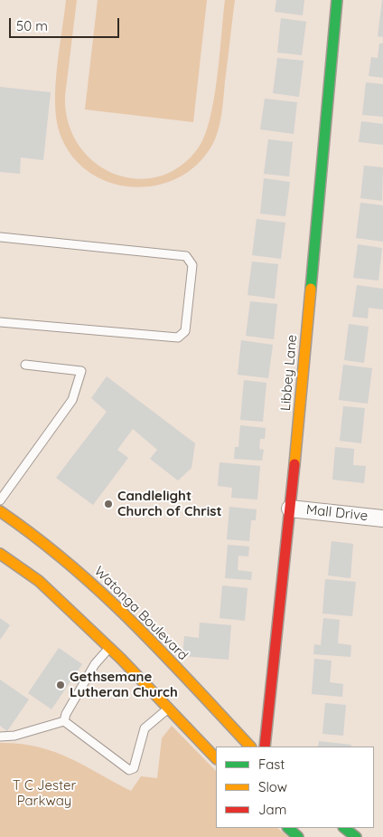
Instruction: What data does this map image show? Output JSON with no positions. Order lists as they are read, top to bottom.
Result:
{
  "streets": {
    "street": ["Libbey Lane", "Mall Drive", "Watonga Boulevard"]
  },
  "crossings": [
    ["Libbey Lane", "Mall Drive"]
  ],
  "parks": ["T C Jester Parkway"],
  "places": ["Candlelight Church of Christ", "Gethsemane Lutheran Church"],
  "legend": ["Fast", "Slow", "Jam"],
  "scale_bar": "50 m"
}
